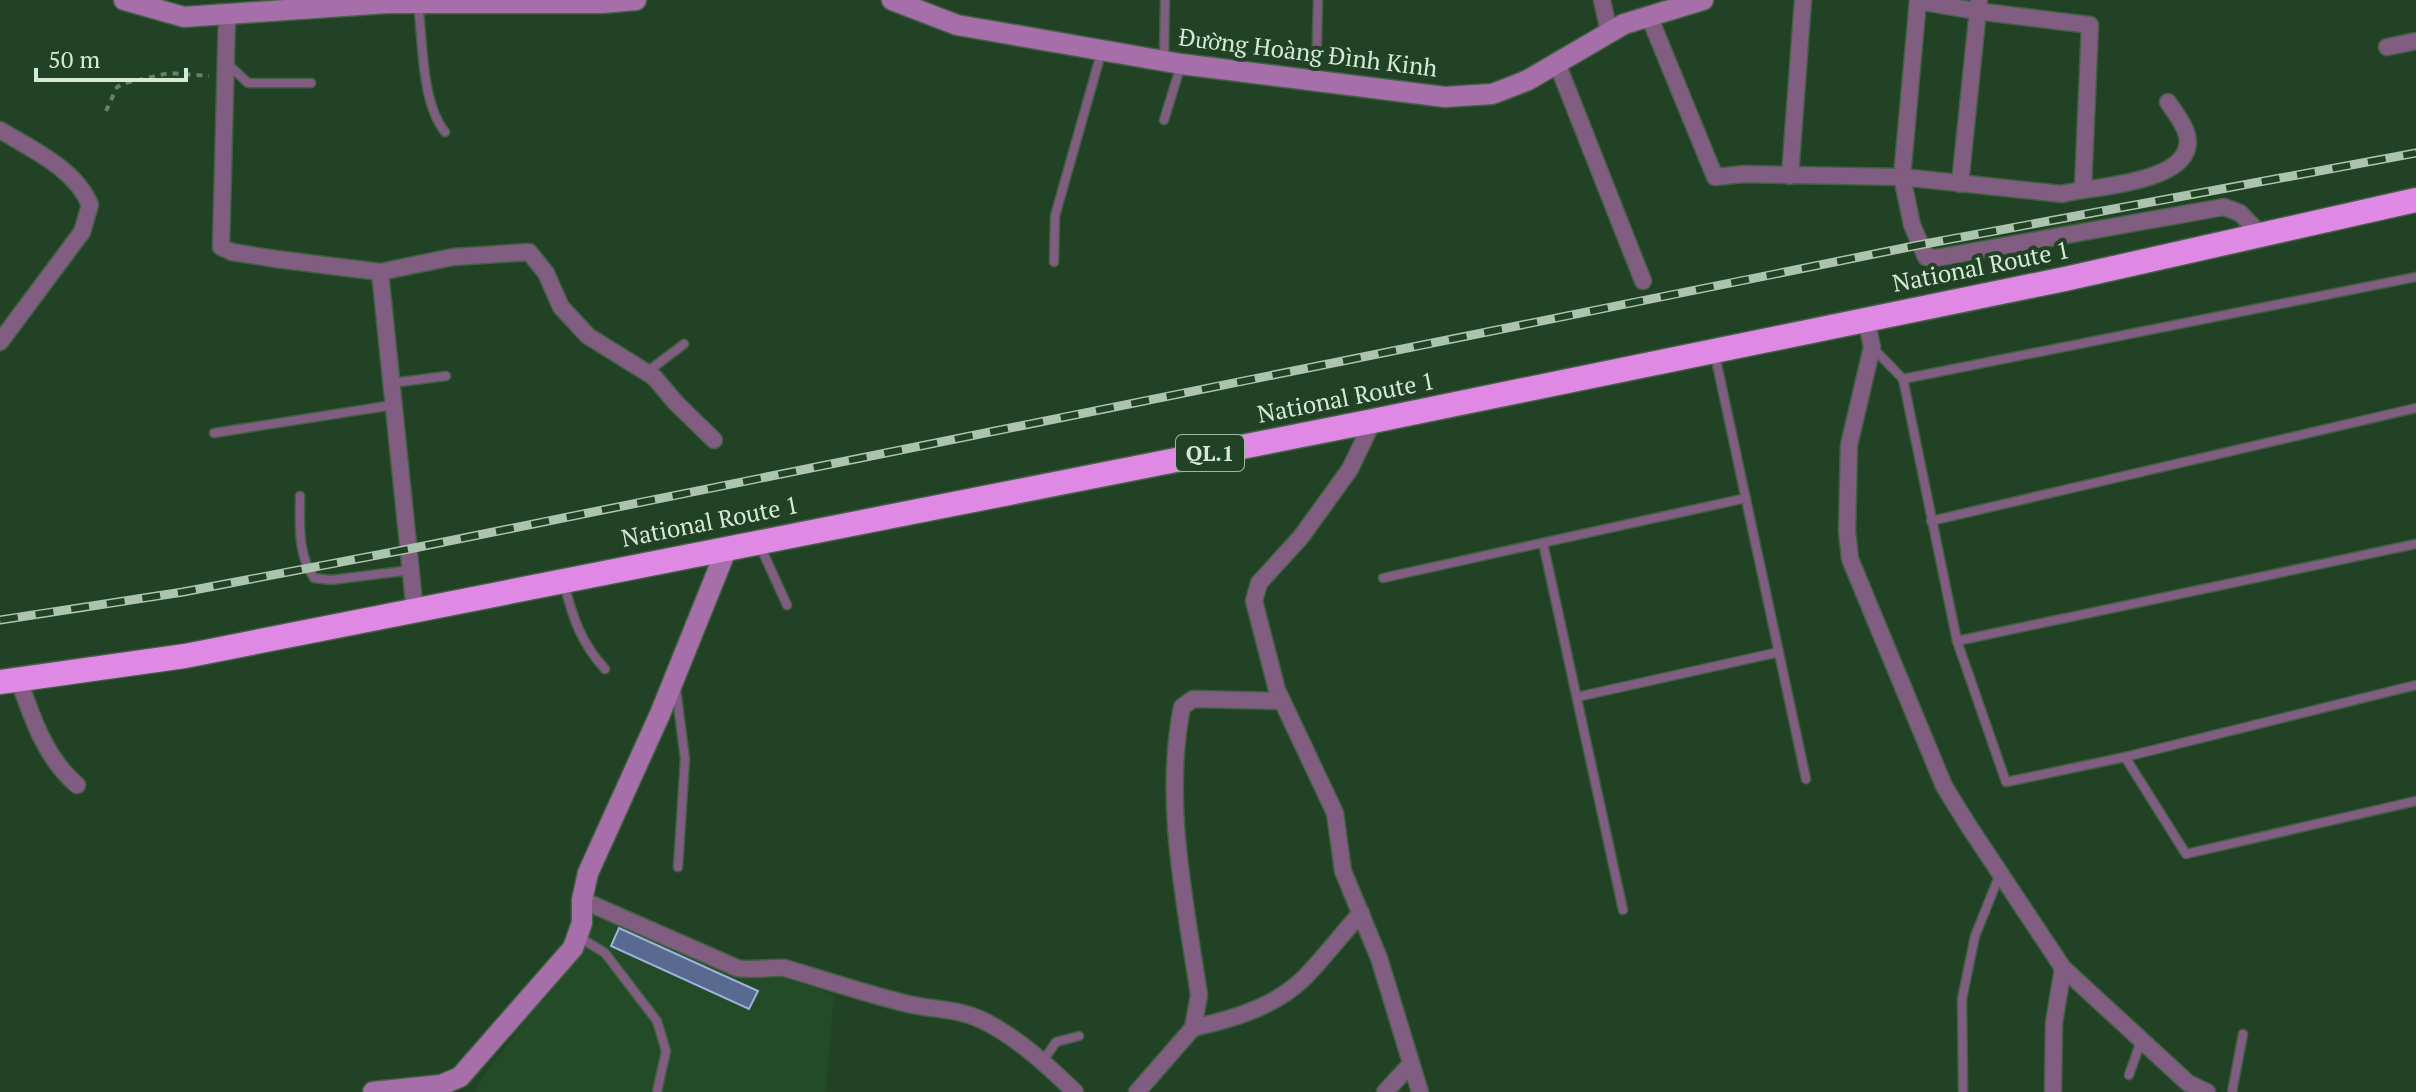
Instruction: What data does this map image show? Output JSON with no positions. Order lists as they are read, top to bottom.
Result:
{
  "streets": {
    "highway": ["National Route 1", "QL.1"],
    "street": ["Đường Hoàng Đình Kinh"]
  },
  "scale_bar": "50 m"
}
